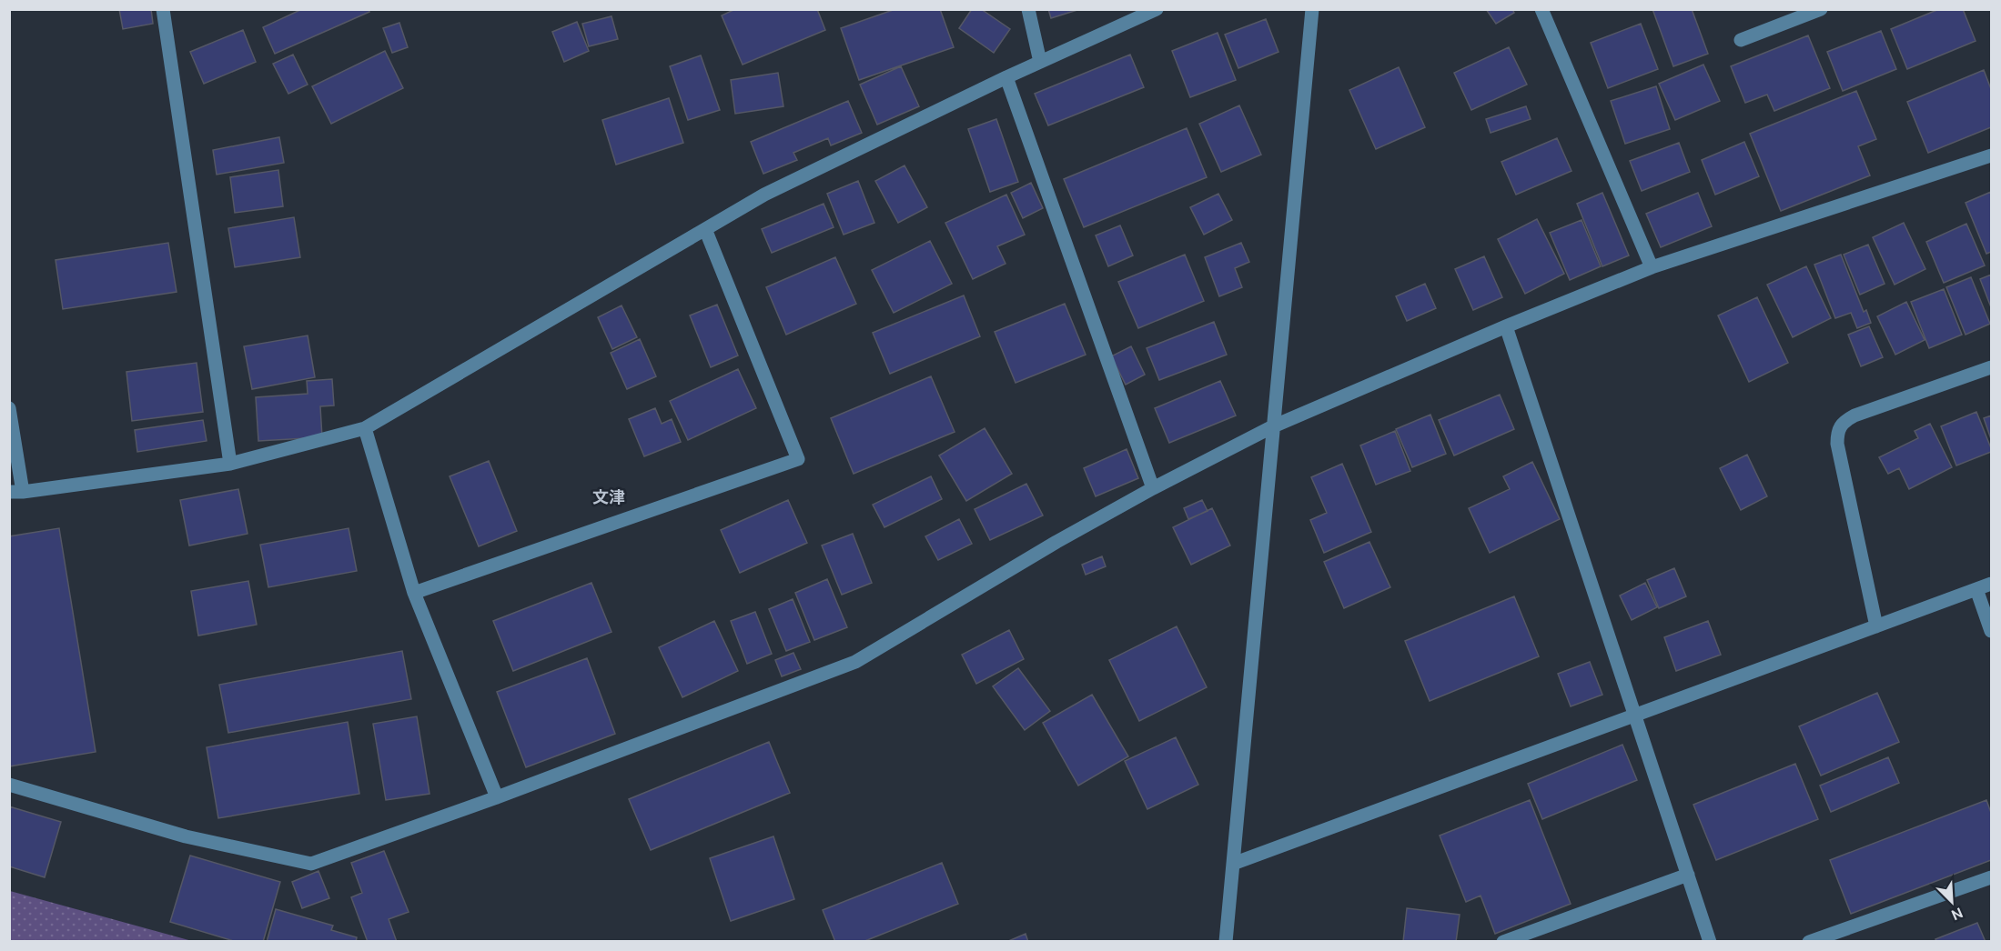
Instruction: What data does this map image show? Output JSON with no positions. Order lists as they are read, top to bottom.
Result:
{
  "districts": ["文津"],
  "north": "bottom right"
}
